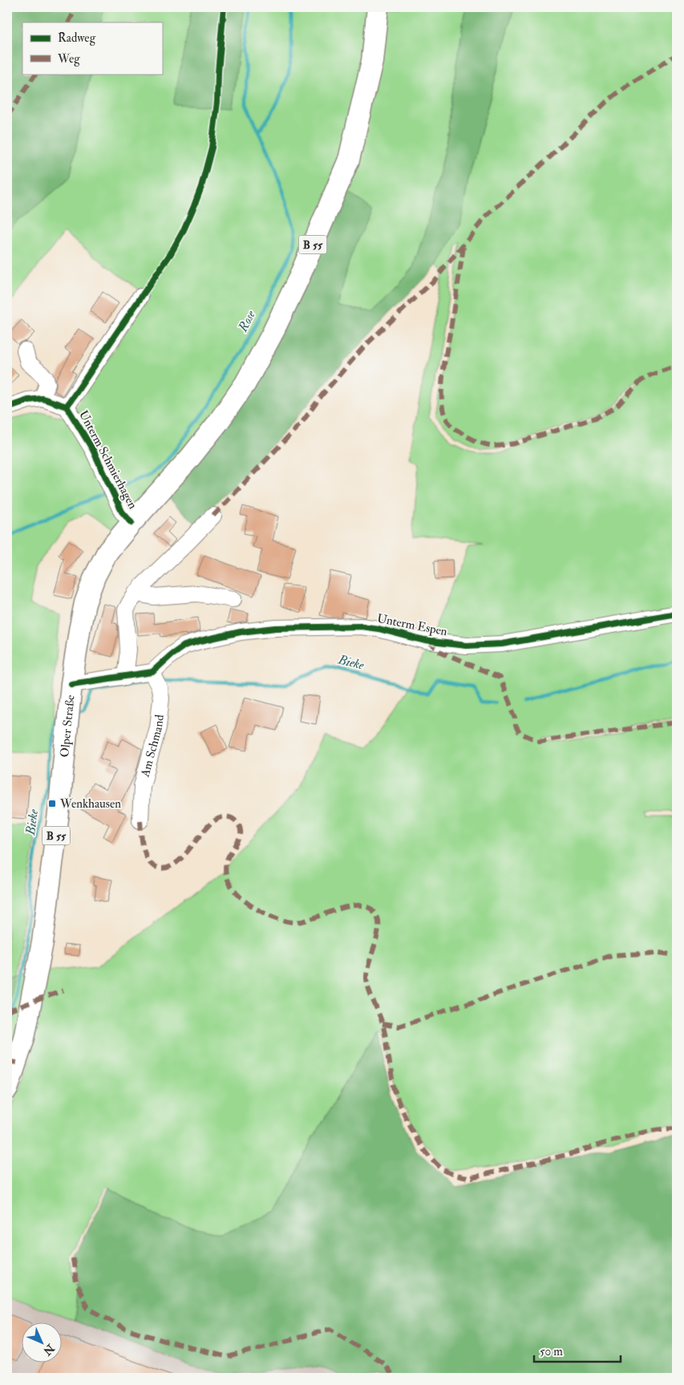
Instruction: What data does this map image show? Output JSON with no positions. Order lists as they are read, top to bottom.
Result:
{
  "streets": {
    "main road": ["B 55", "Olper Straße"],
    "street": ["Unterm Schmierhagen", "Unterm Espen", "Am Schmand"]
  },
  "crossings": [
    ["B 55", "Unterm Schmierhagen"],
    ["B 55", "Olper Straße"],
    ["Unterm Schmierhagen", "Olper Straße"],
    ["Unterm Espen", "Am Schmand"]
  ],
  "water": ["Rose", "Bieke"],
  "places": {
    "transit": ["Wenkhausen"]
  },
  "legend": ["Radweg", "Weg"],
  "scale_bar": "50 m",
  "north": "bottom right"
}
